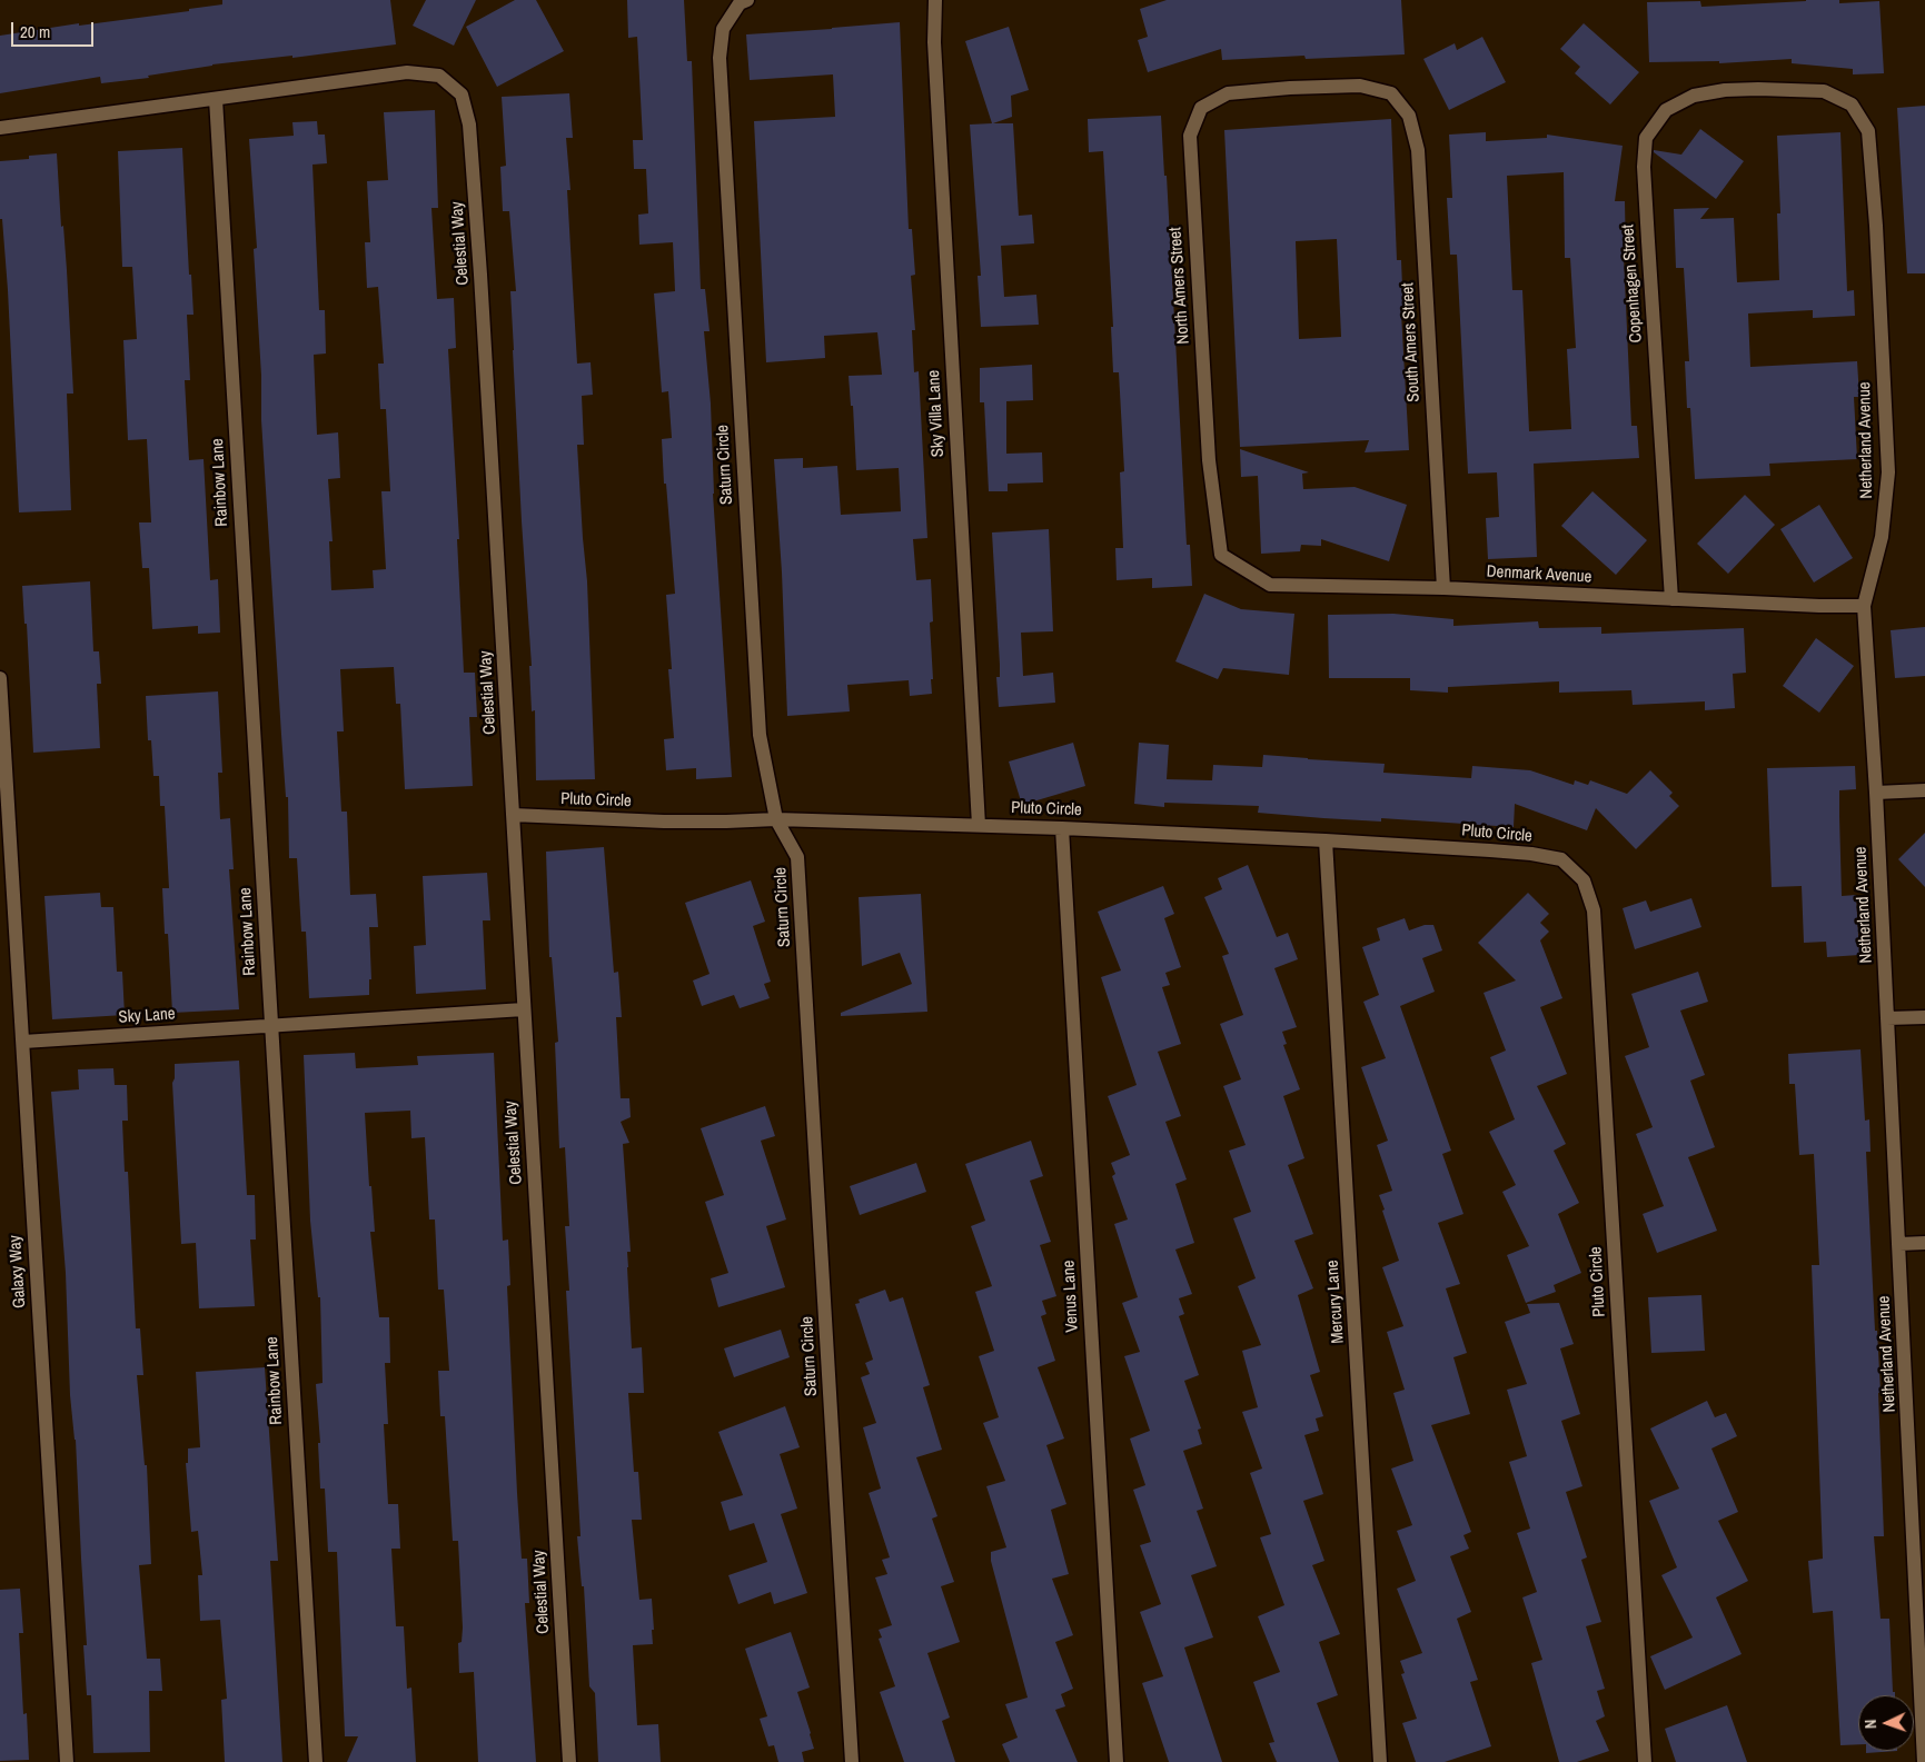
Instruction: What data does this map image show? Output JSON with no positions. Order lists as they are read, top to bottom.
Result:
{
  "streets": {
    "street": [
      "Celestial Way",
      "Copenhagen Street",
      "North Amers Street",
      "South Amers Street",
      "Sky Villa Lane",
      "Netherland Avenue",
      "Saturn Circle",
      "Rainbow Lane",
      "Denmark Avenue",
      "Pluto Circle",
      "Sky Lane",
      "Galaxy Way",
      "Venus Lane",
      "Mercury Lane"
    ]
  },
  "crossings": [
    ["Celestial Way", "Rainbow Lane"],
    ["Celestial Way", "Pluto Circle"],
    ["Celestial Way", "Sky Lane"],
    ["Copenhagen Street", "Netherland Avenue"],
    ["Copenhagen Street", "Denmark Avenue"],
    ["North Amers Street", "South Amers Street"],
    ["North Amers Street", "Denmark Avenue"],
    ["South Amers Street", "Denmark Avenue"],
    ["Sky Villa Lane", "Pluto Circle"],
    ["Netherland Avenue", "Denmark Avenue"],
    ["Saturn Circle", "Pluto Circle"],
    ["Rainbow Lane", "Sky Lane"],
    ["Pluto Circle", "Venus Lane"],
    ["Pluto Circle", "Mercury Lane"],
    ["Sky Lane", "Galaxy Way"]
  ],
  "scale_bar": "20 m",
  "north": "left"
}
